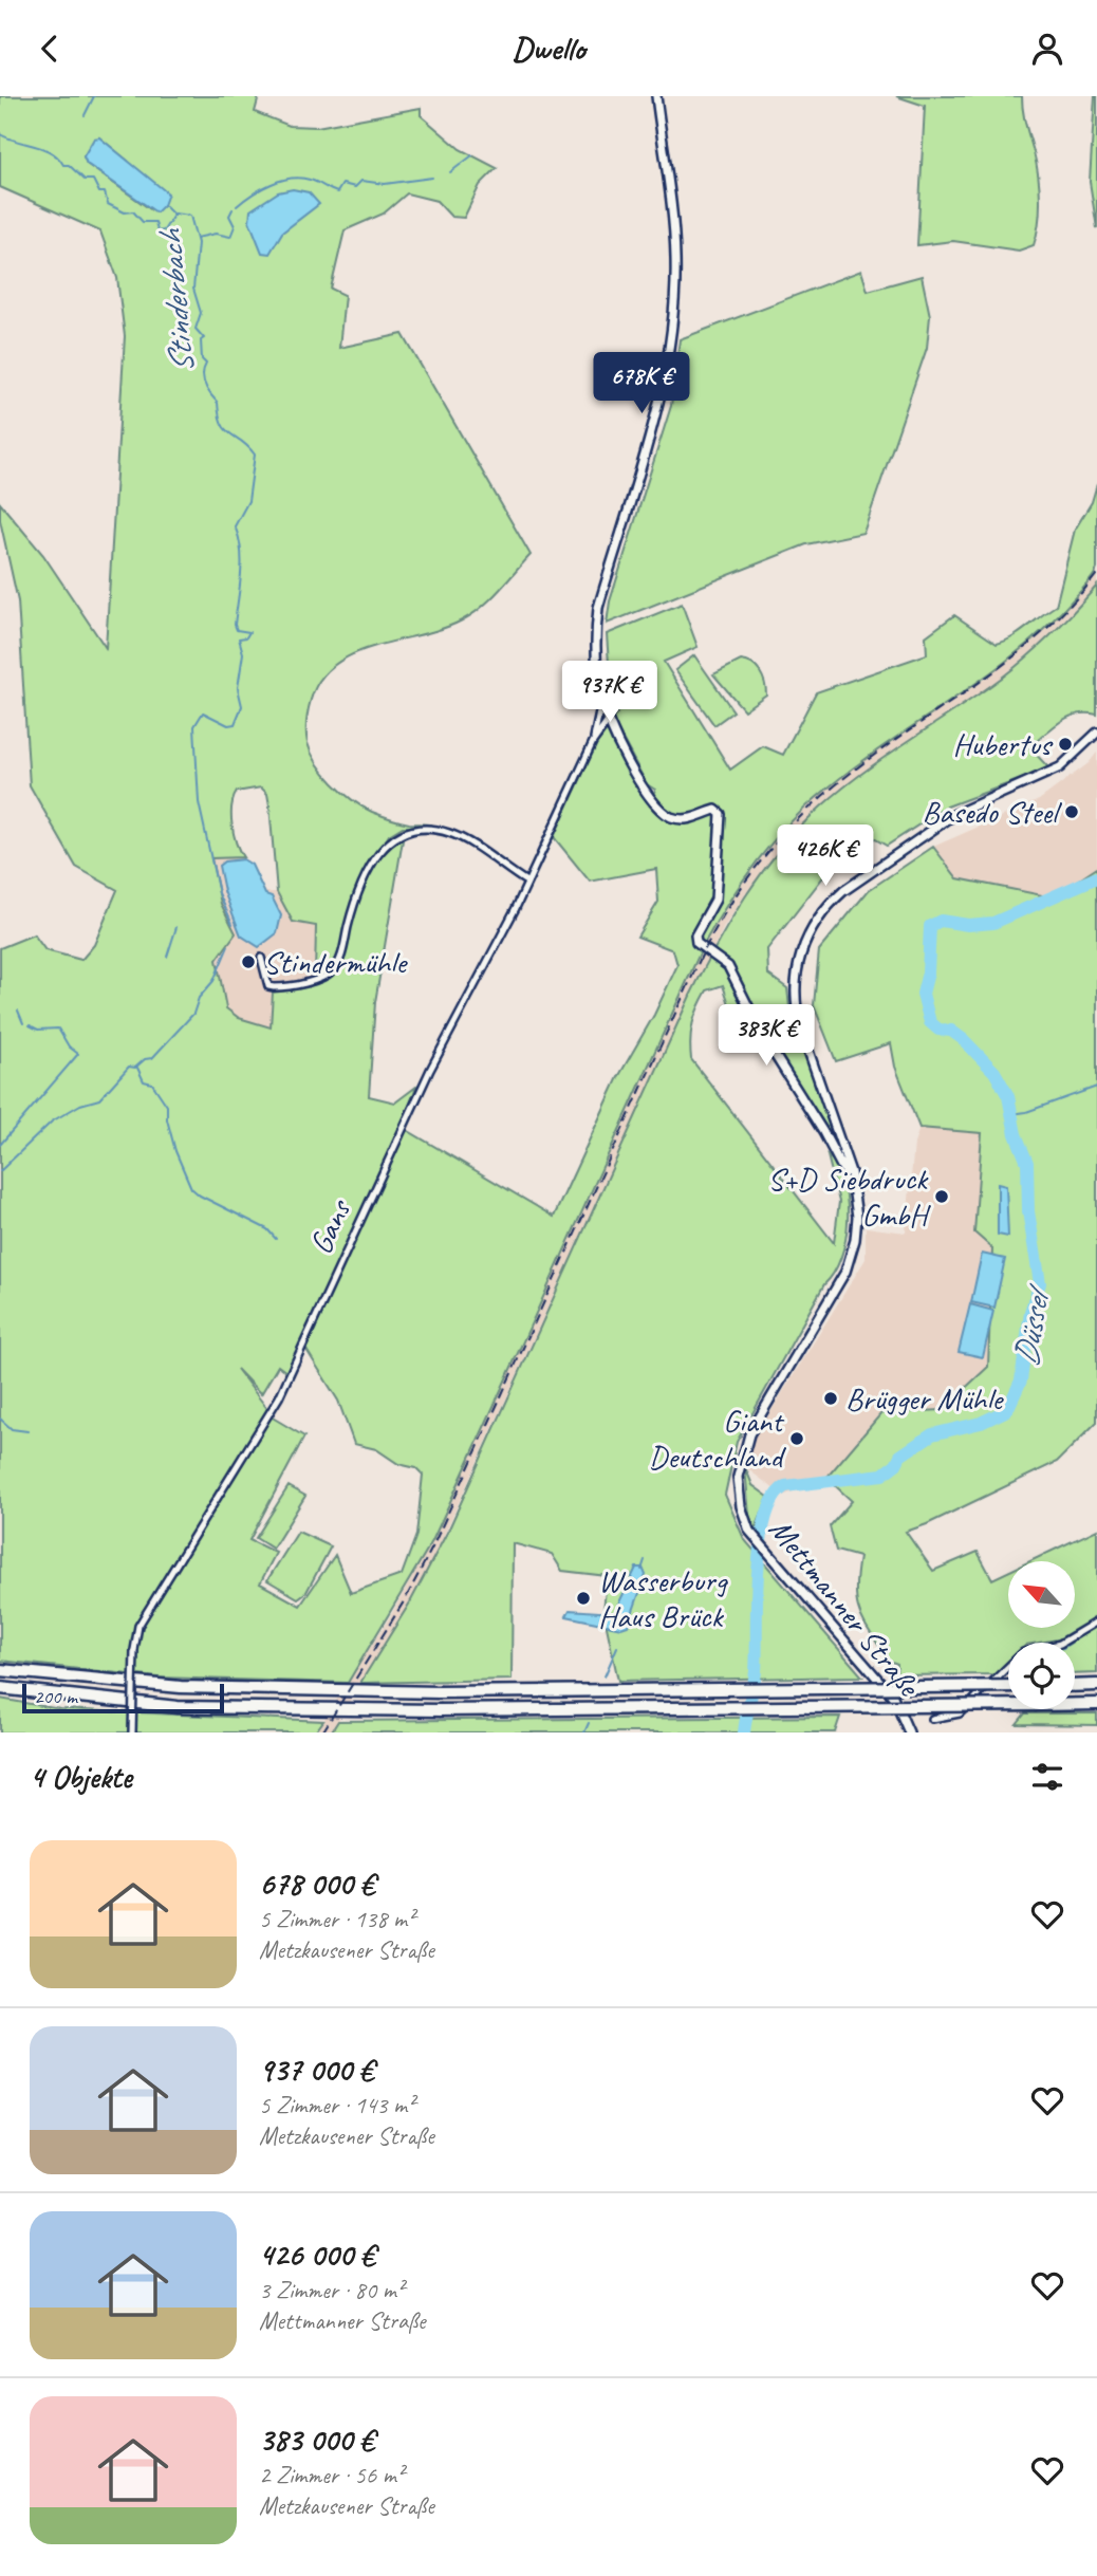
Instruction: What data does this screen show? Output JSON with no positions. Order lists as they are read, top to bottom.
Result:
{
  "streets": {
    "main road": ["Mettmanner Straße"],
    "street": ["Gans"]
  },
  "water": ["Stinderbach", "Düssel"],
  "places": [
    "Hubertus",
    "Basedo Steel",
    "Stindermühle",
    "S+D Siebdruck GmbH",
    "Brügger Mühle",
    "Giant Deutschland",
    "Wasserburg Haus Brück"
  ],
  "scale_bar": "200 m",
  "north": "top left",
  "page": {
    "header": "Dwello",
    "price": [
      "678K €",
      "937K €",
      "426K €",
      "383K €"
    ],
    "scale": "200 m",
    "heading": "4 Objekte",
    "list": [
      {
        "name": "678 000 €",
        "note": "5 Zimmer · 138 m² · Metzkausener Straße"
      },
      {
        "name": "937 000 €",
        "note": "5 Zimmer · 143 m² · Metzkausener Straße"
      },
      {
        "name": "426 000 €",
        "note": "3 Zimmer · 80 m² · Mettmanner Straße"
      },
      {
        "name": "383 000 €",
        "note": "2 Zimmer · 56 m² · Metzkausener Straße"
      }
    ]
  }
}
